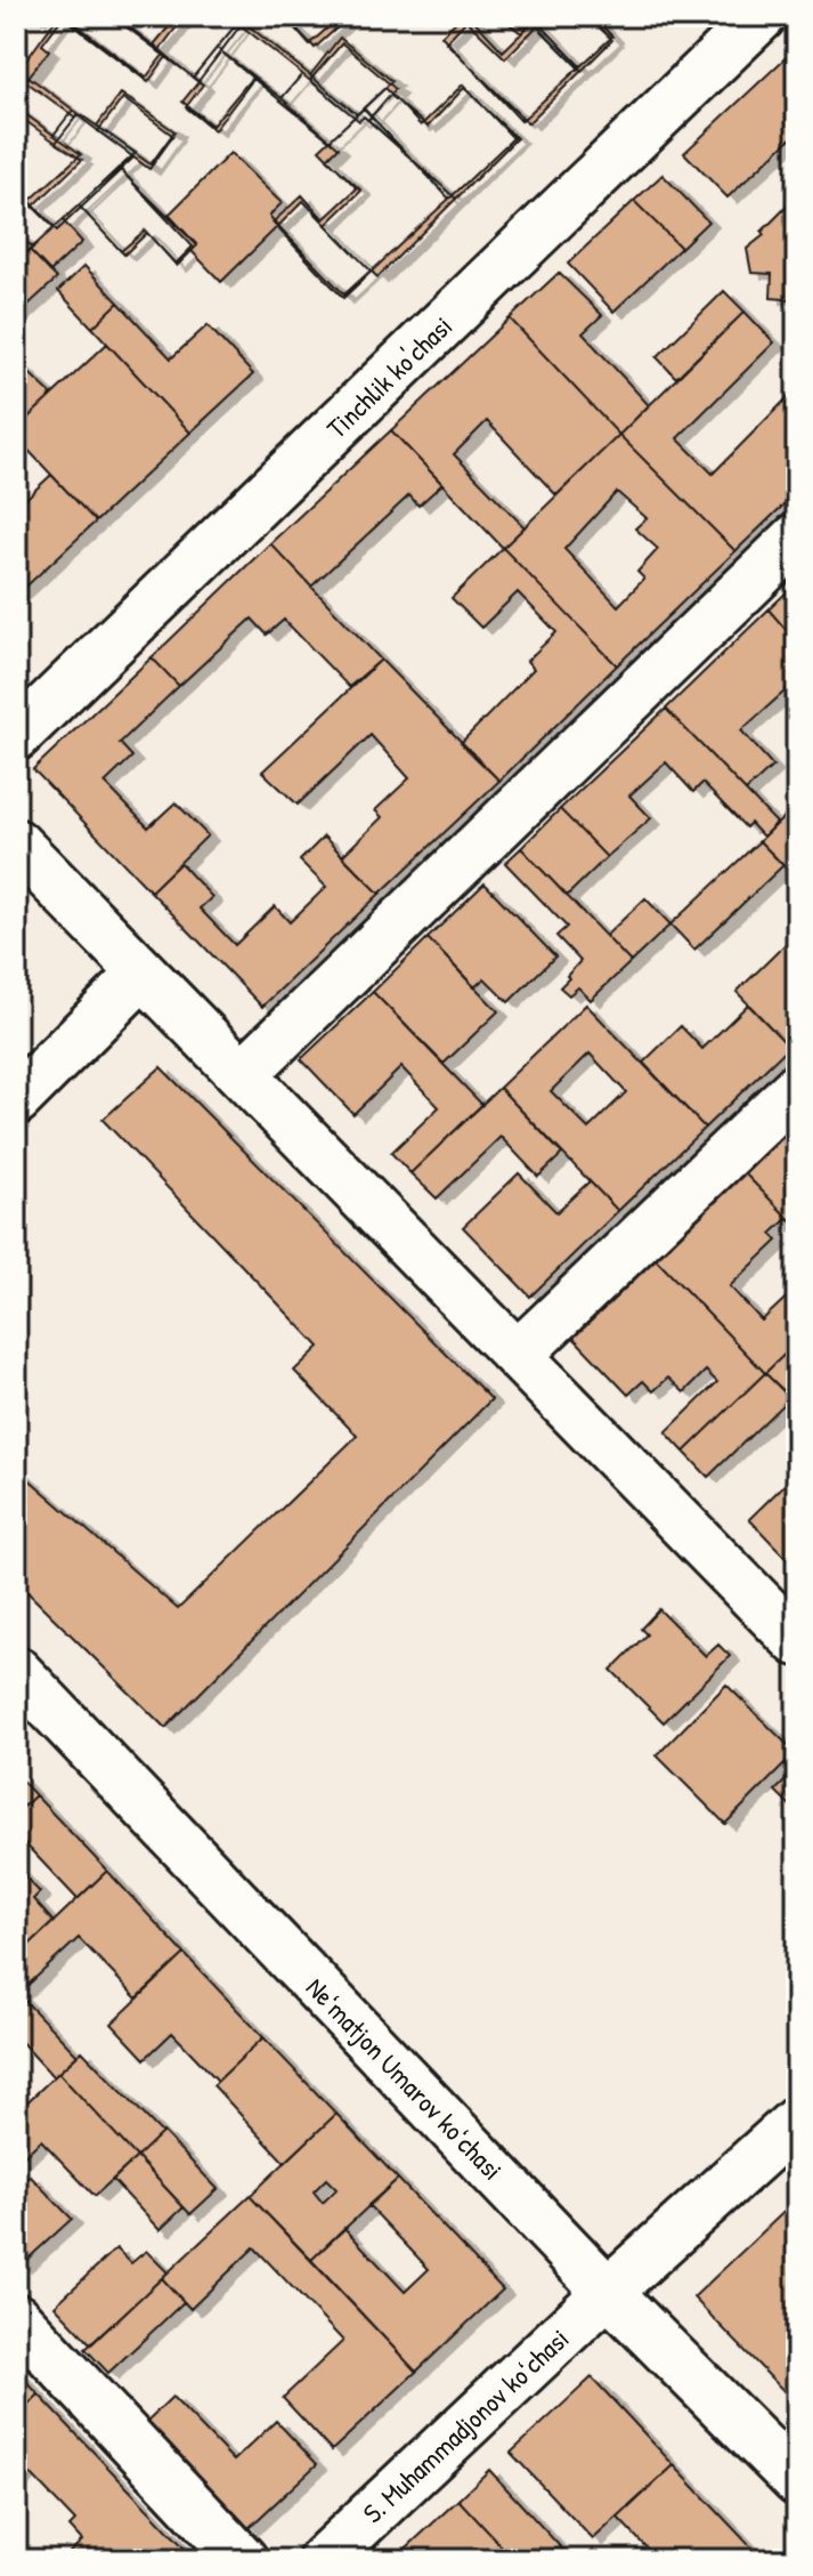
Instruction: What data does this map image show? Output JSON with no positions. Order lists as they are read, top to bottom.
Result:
{
  "streets": {
    "street": ["Tinchlik ko'chasi", "Neʻmatjon Umarov koʻchasi", "S. Muhammadjonov koʻchasi"]
  },
  "crossings": [
    ["Neʻmatjon Umarov koʻchasi", "S. Muhammadjonov koʻchasi"]
  ]
}
